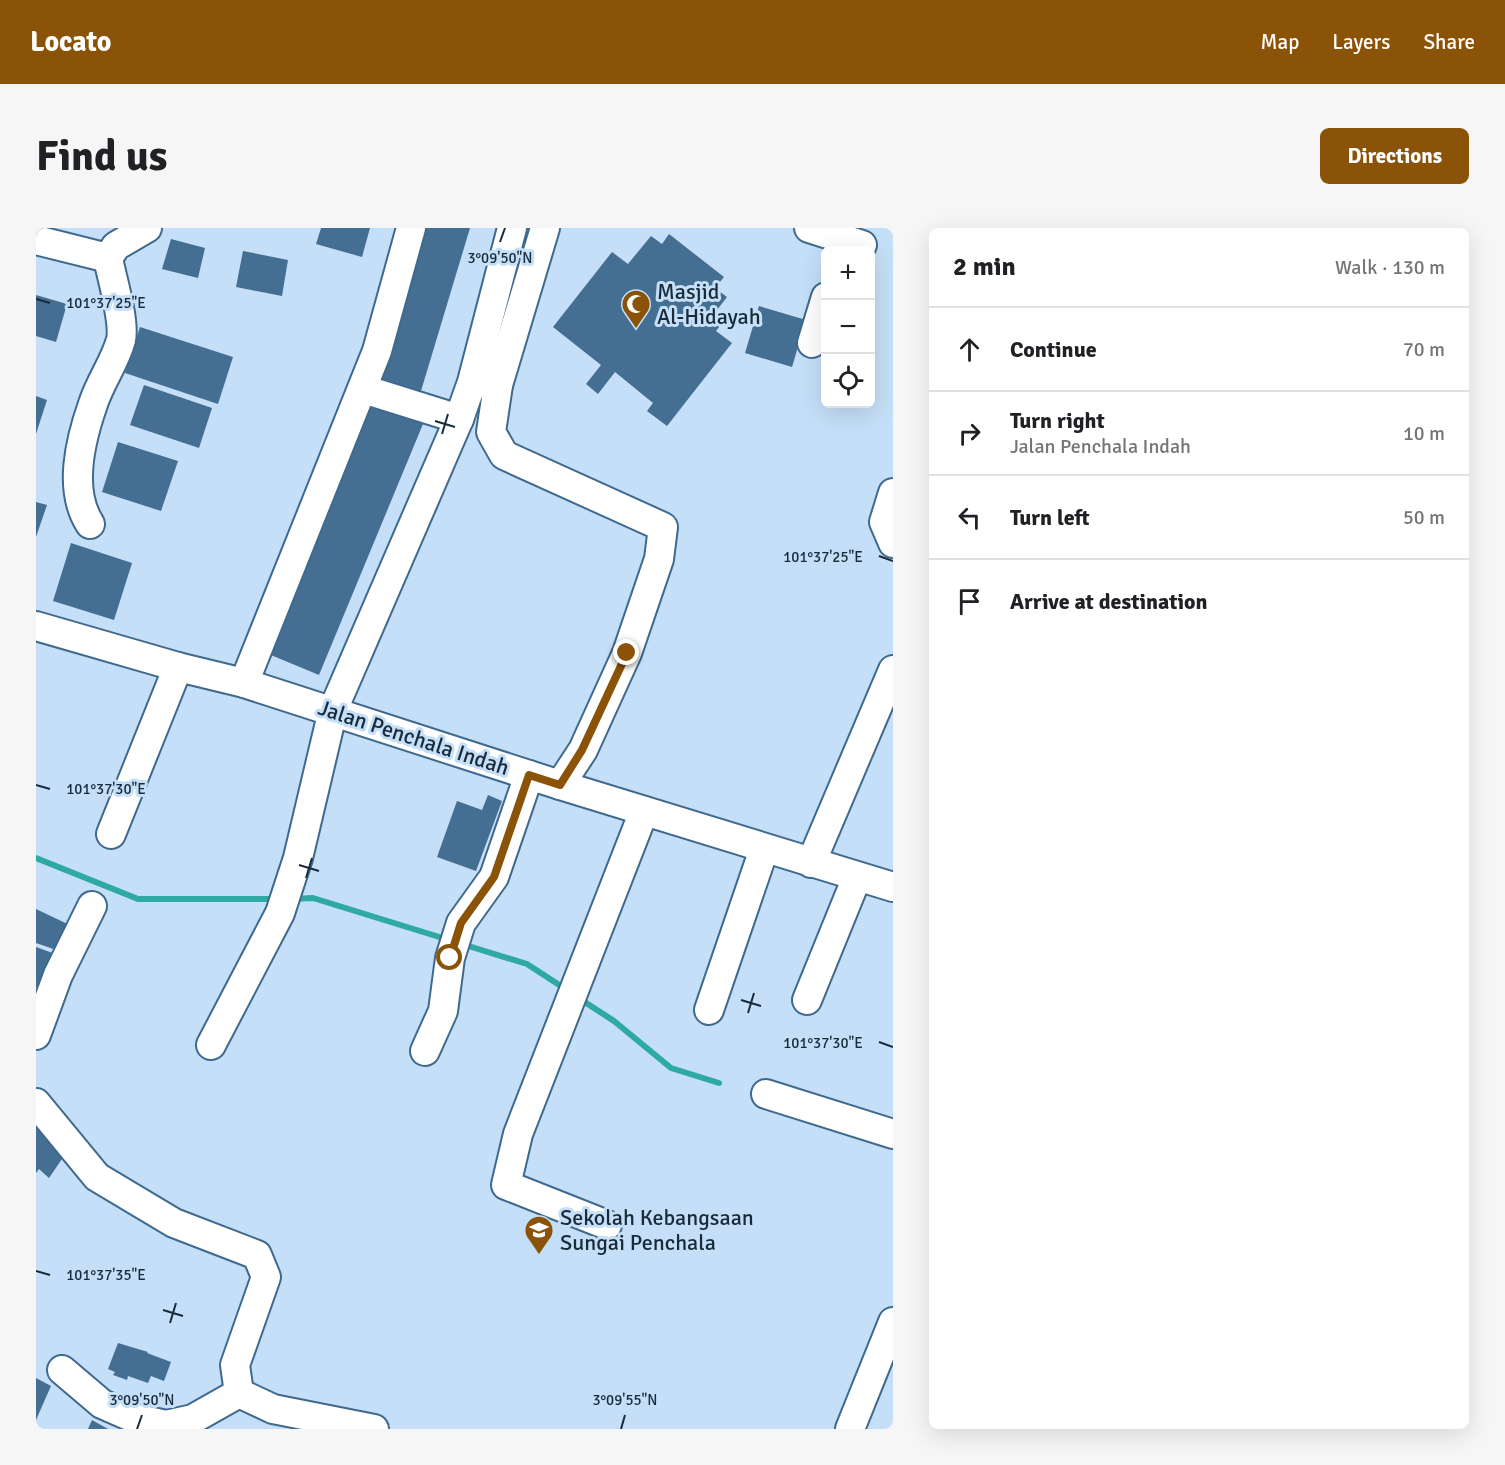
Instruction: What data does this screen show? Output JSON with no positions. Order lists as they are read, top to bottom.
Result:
{
  "streets": {
    "street": ["Jalan Penchala Indah"]
  },
  "places": {
    "mosque": ["Masjid Al-Hidayah"],
    "school or university": ["Sekolah Kebangsaan Sungai Penchala"]
  },
  "page": {
    "header": "Locato",
    "nav": ["Map", "Layers", "Share"],
    "buttons": "Directions",
    "title": "Find us",
    "heading": ["2 min", "Walk · 130 m"],
    "map_buttons": ["+", "−"],
    "list": [
      ["Continue", "70 m"],
      ["Turn right", "Jalan Penchala Indah", "10 m"],
      ["Turn left", "50 m"],
      "Arrive at destination"
    ]
  },
  "coordinates": [
    "3°09'50\"N",
    "101°37'25\"E",
    "101°37'30\"E",
    "101°37'35\"E",
    "3°09'55\"N"
  ]
}
